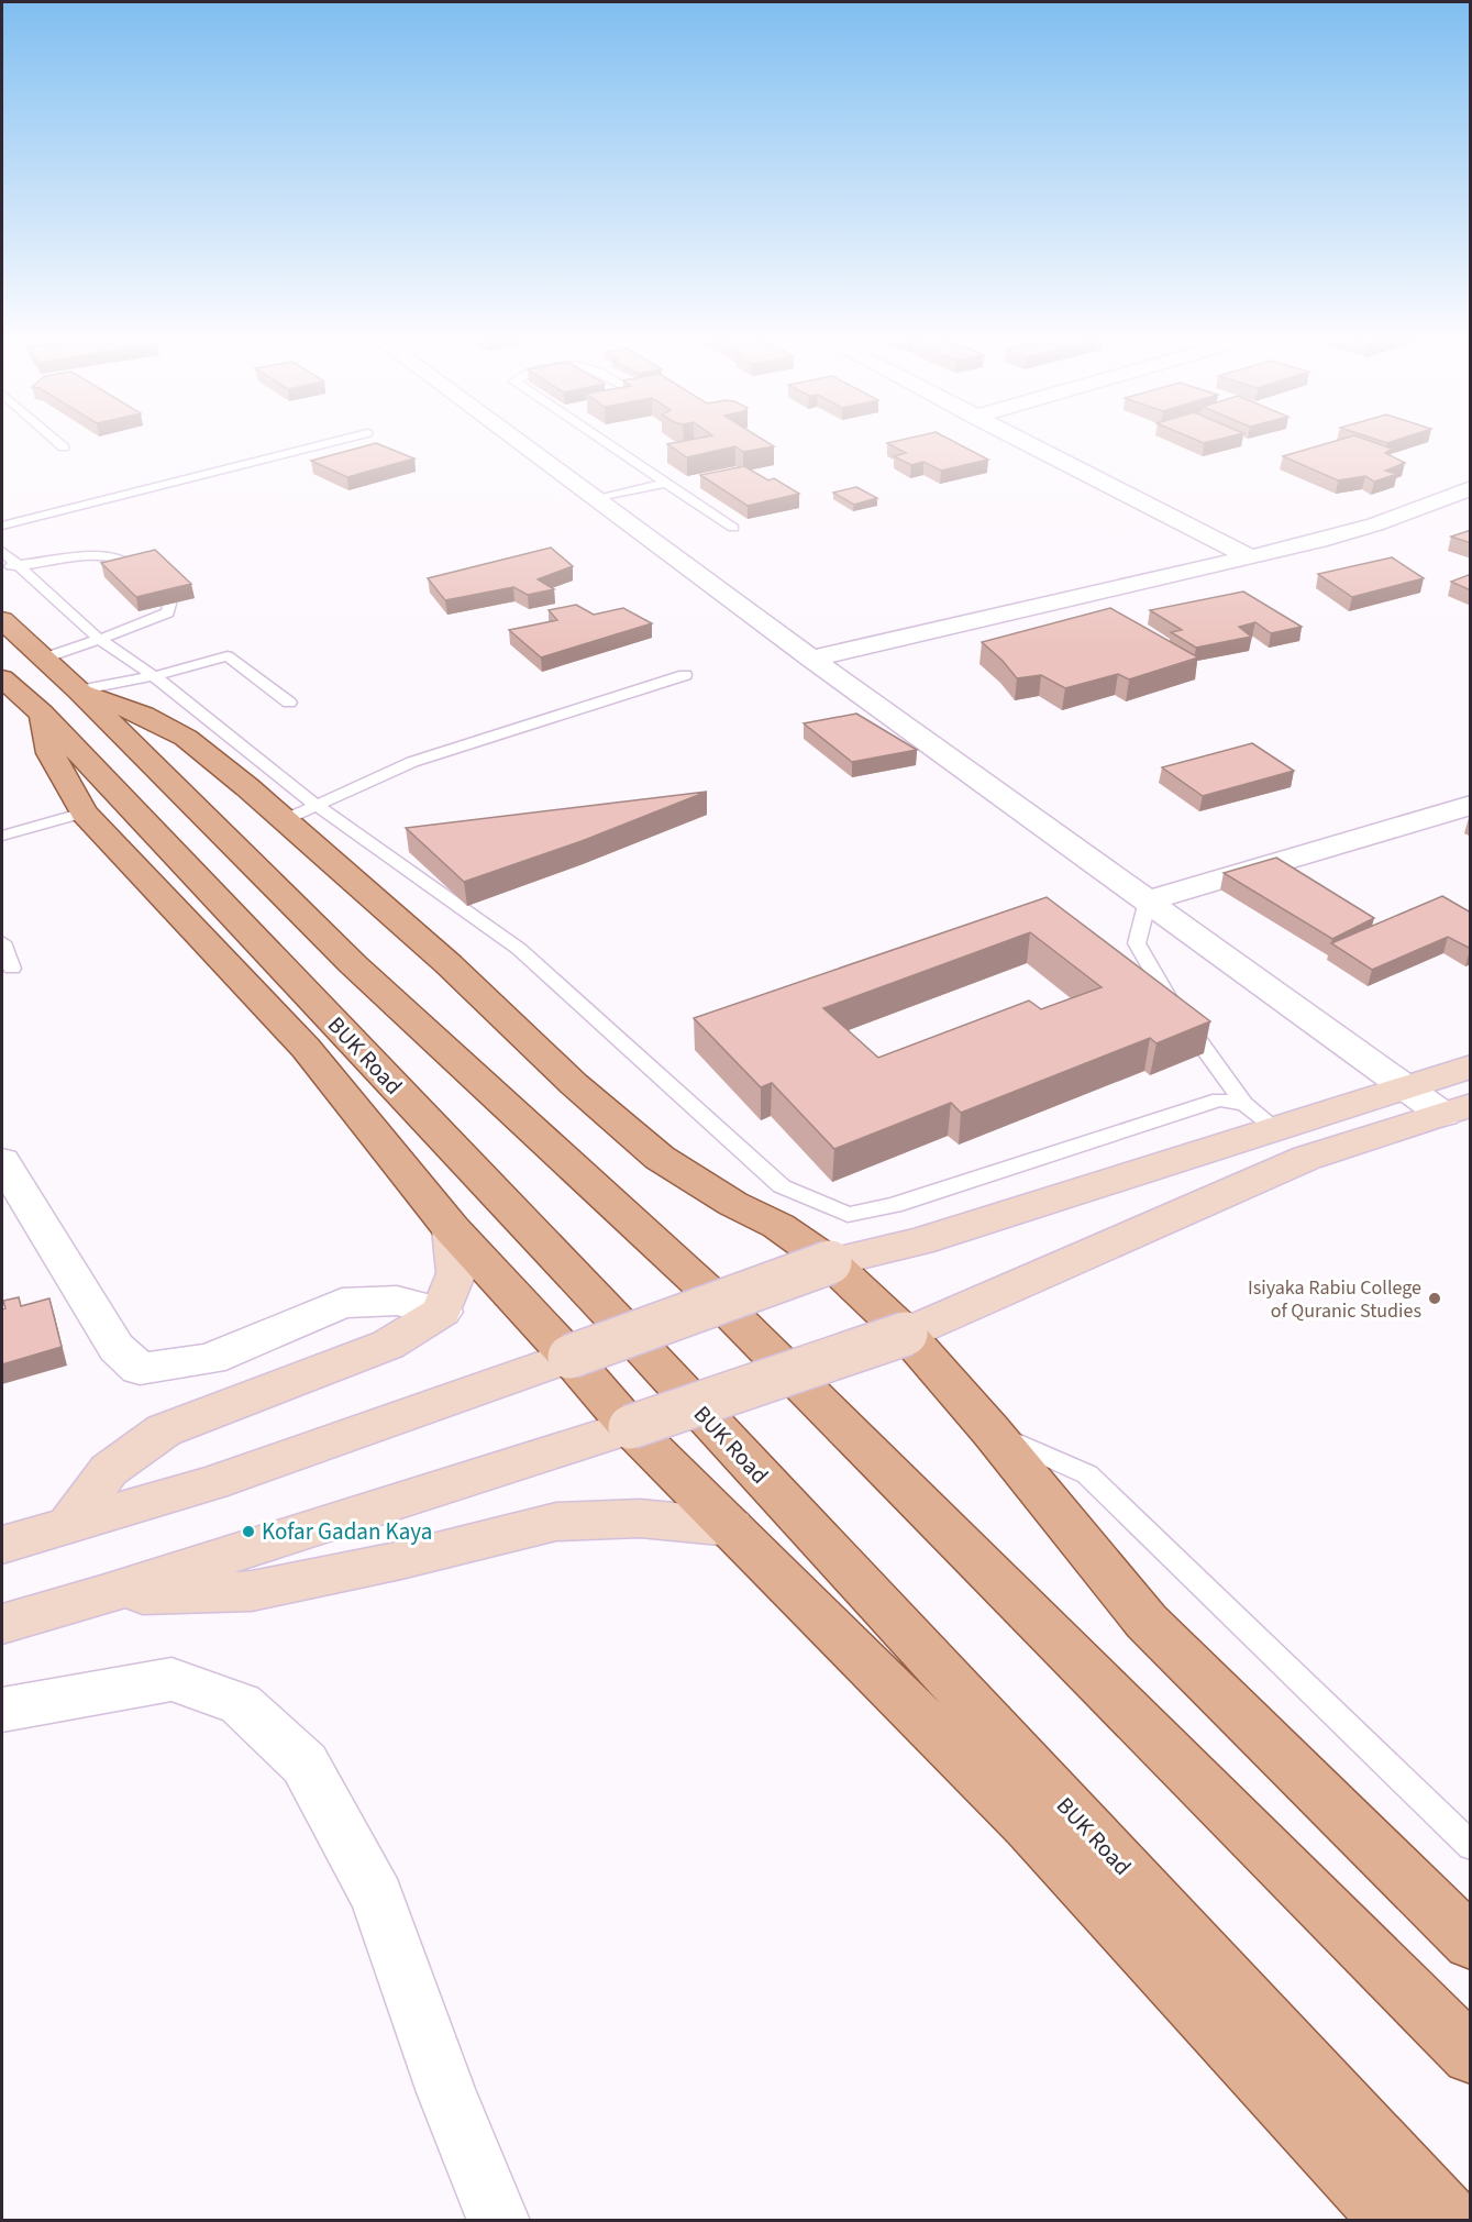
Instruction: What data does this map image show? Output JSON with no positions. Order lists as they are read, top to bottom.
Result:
{
  "streets": {
    "main road": ["BUK Road"]
  },
  "places": ["Isiyaka Rabiu College of Quranic Studies", "Kofar Gadan Kaya"]
}
